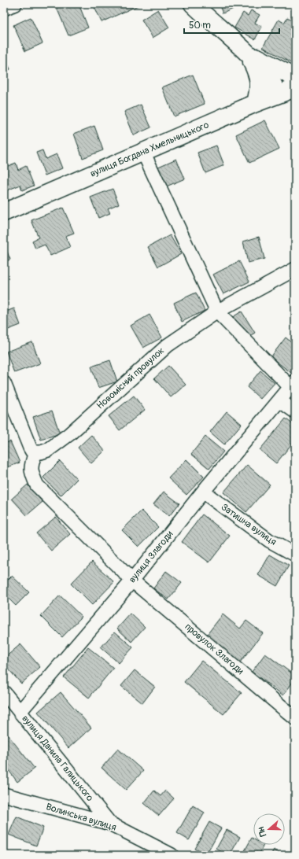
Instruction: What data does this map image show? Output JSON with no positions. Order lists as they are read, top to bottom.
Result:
{
  "streets": {
    "main road": ["вулиця Богдана Хмельницького"],
    "street": [
      "Новомісний провулок",
      "Затишна вулиця",
      "вулиця Злагоди",
      "провулок Злагоди",
      "вулиця Данила Галицького",
      "Волинська вулиця"
    ]
  },
  "crossings": [
    ["Новомісний провулок", "провулок Злагоди"],
    ["Затишна вулиця", "вулиця Злагоди"],
    ["вулиця Злагоди", "провулок Злагоди"],
    ["вулиця Злагоди", "вулиця Данила Галицького"],
    ["вулиця Данила Галицького", "Волинська вулиця"]
  ],
  "scale_bar": "50 m",
  "north": "left"
}
